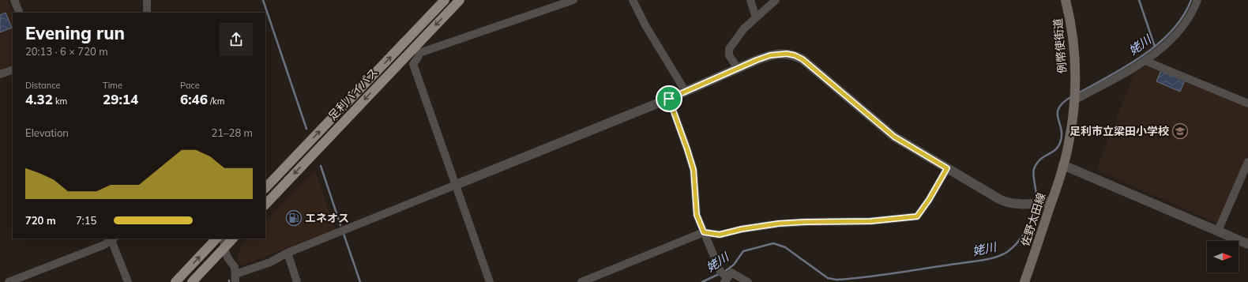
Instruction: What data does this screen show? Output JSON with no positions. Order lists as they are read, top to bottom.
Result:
{
  "streets": {
    "highway": ["足利バイパス"],
    "main road": ["例幣使街道", "佐野太田線"]
  },
  "crossings": [
    ["例幣使街道", "佐野太田線"]
  ],
  "water": ["姥川"],
  "places": {
    "school or university": ["足利市立梁田小学校"],
    "fuel station": ["エネオス"]
  },
  "north": "right",
  "page": {
    "heading": ["Evening run", "20:13 · 6 × 720 m"],
    "stats": [
      ["Distance", "4.32 km"],
      ["Time", "29:14"],
      ["Pace", "6:46 /km"]
    ],
    "chart": ["Elevation", "21–28 m"],
    "list": [
      {
        "name": "720 m",
        "note": "7:15"
      }
    ]
  }
}
